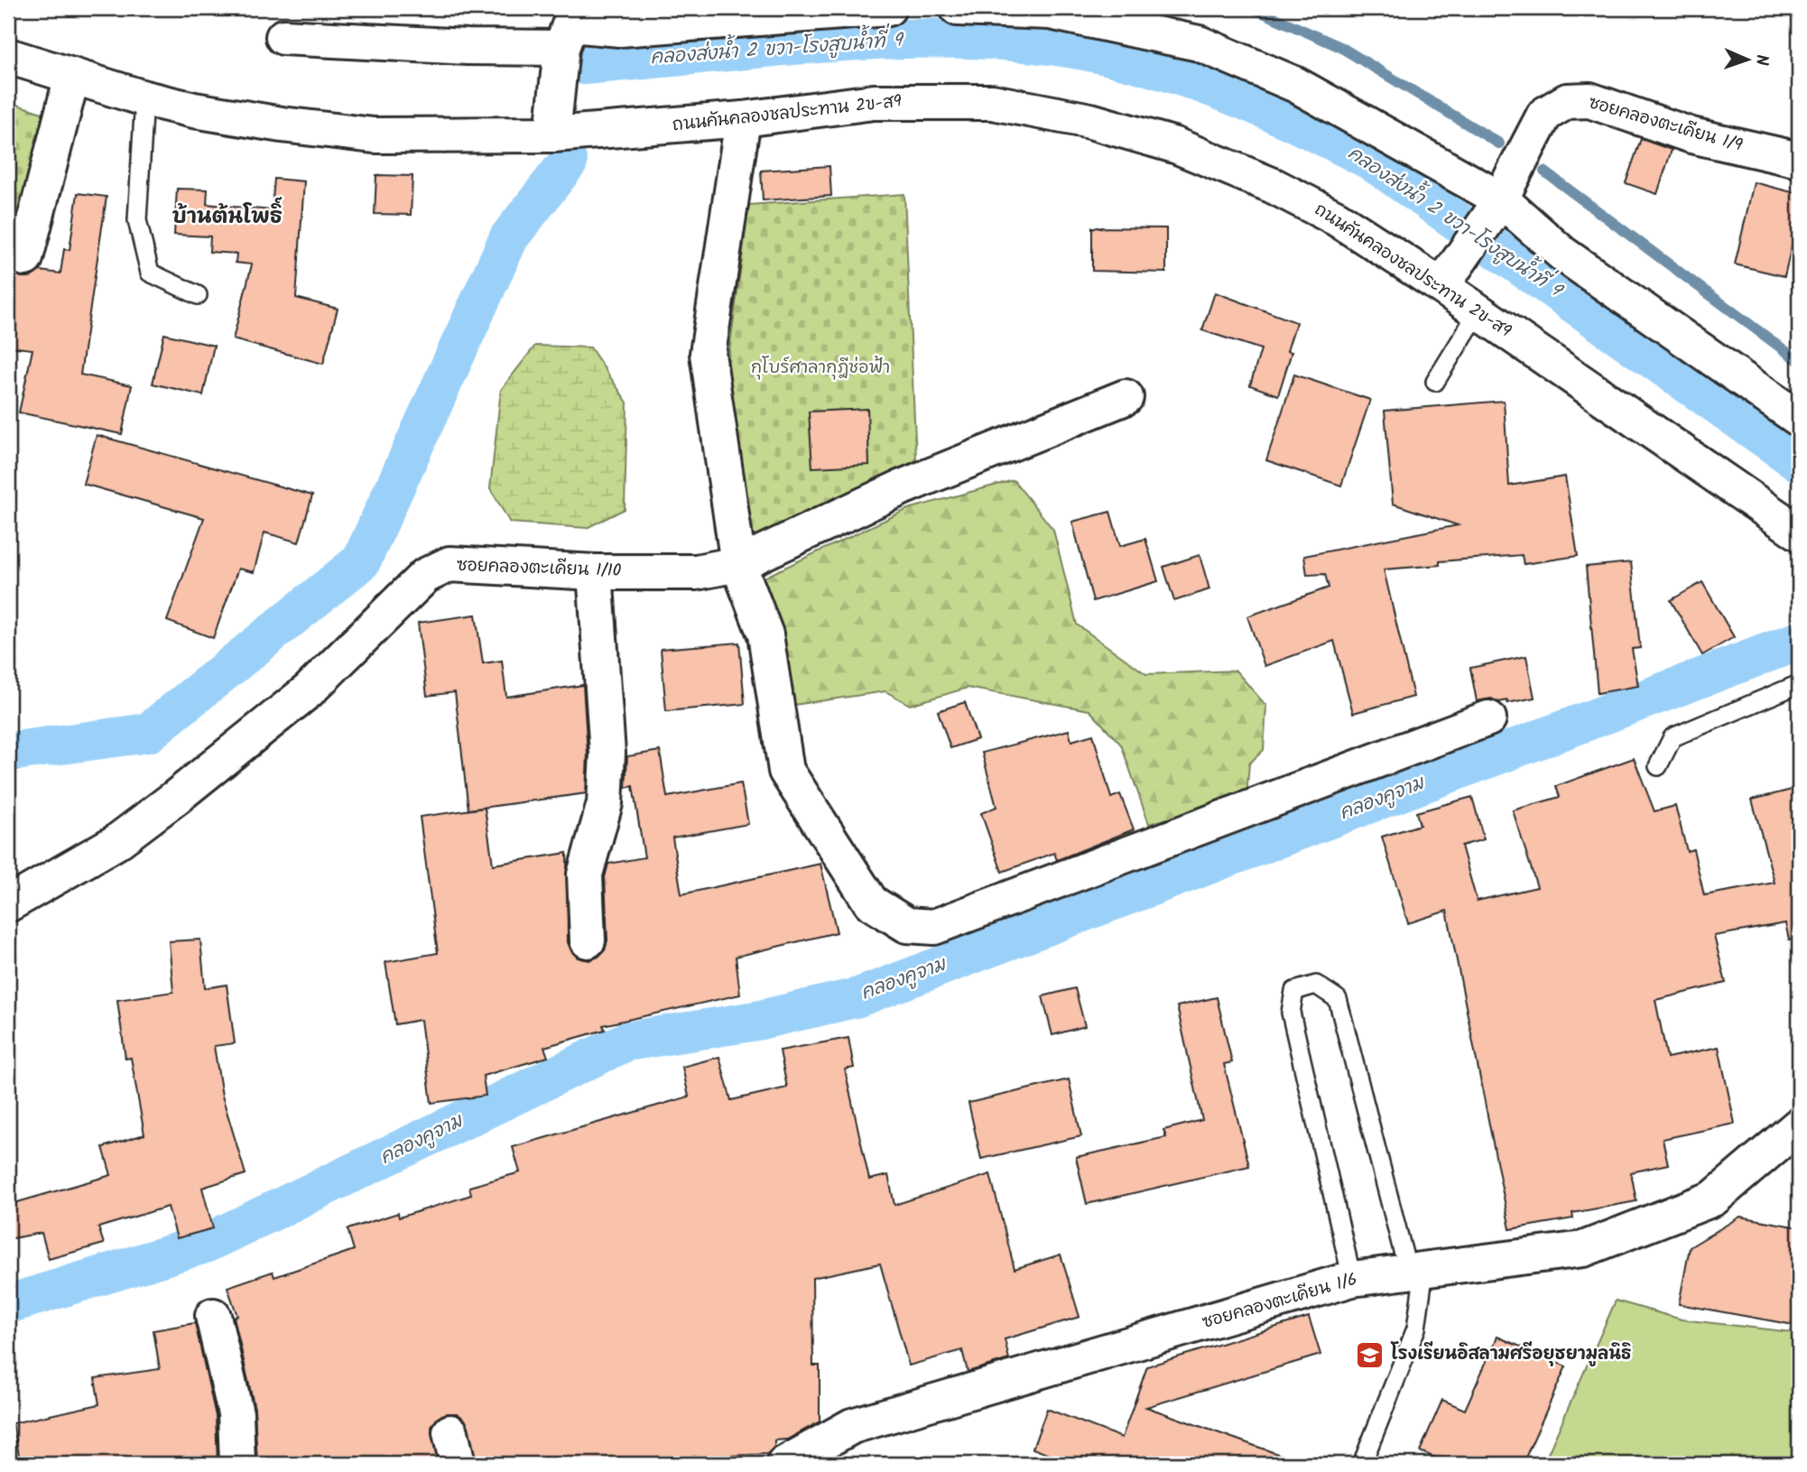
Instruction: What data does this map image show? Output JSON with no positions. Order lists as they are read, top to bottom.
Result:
{
  "streets": {
    "street": [
      "ถนนคันคลองชลประทาน 2ข-ส9",
      "ซอยคลองตะเคียน 1/9",
      "ซอยคลองตะเคียน 1/10",
      "ซอยคลองตะเคียน 1/6"
    ]
  },
  "crossings": [
    ["ถนนคันคลองชลประทาน 2ข-ส9", "ซอยคลองตะเคียน 1/9"]
  ],
  "districts": ["บ้านต้นโพธิ์"],
  "water": ["คลองส่งน้ำ 2 ขวา-โรงสูบน้ำที่ 9", "คลองคูจาม"],
  "parks": ["กุโบร์ศาลากุฎีช่อฟ้า"],
  "places": {
    "school or university": ["โรงเรียนอิสลามศรีอยุธยามูลนิธิ"]
  },
  "north": "right"
}
